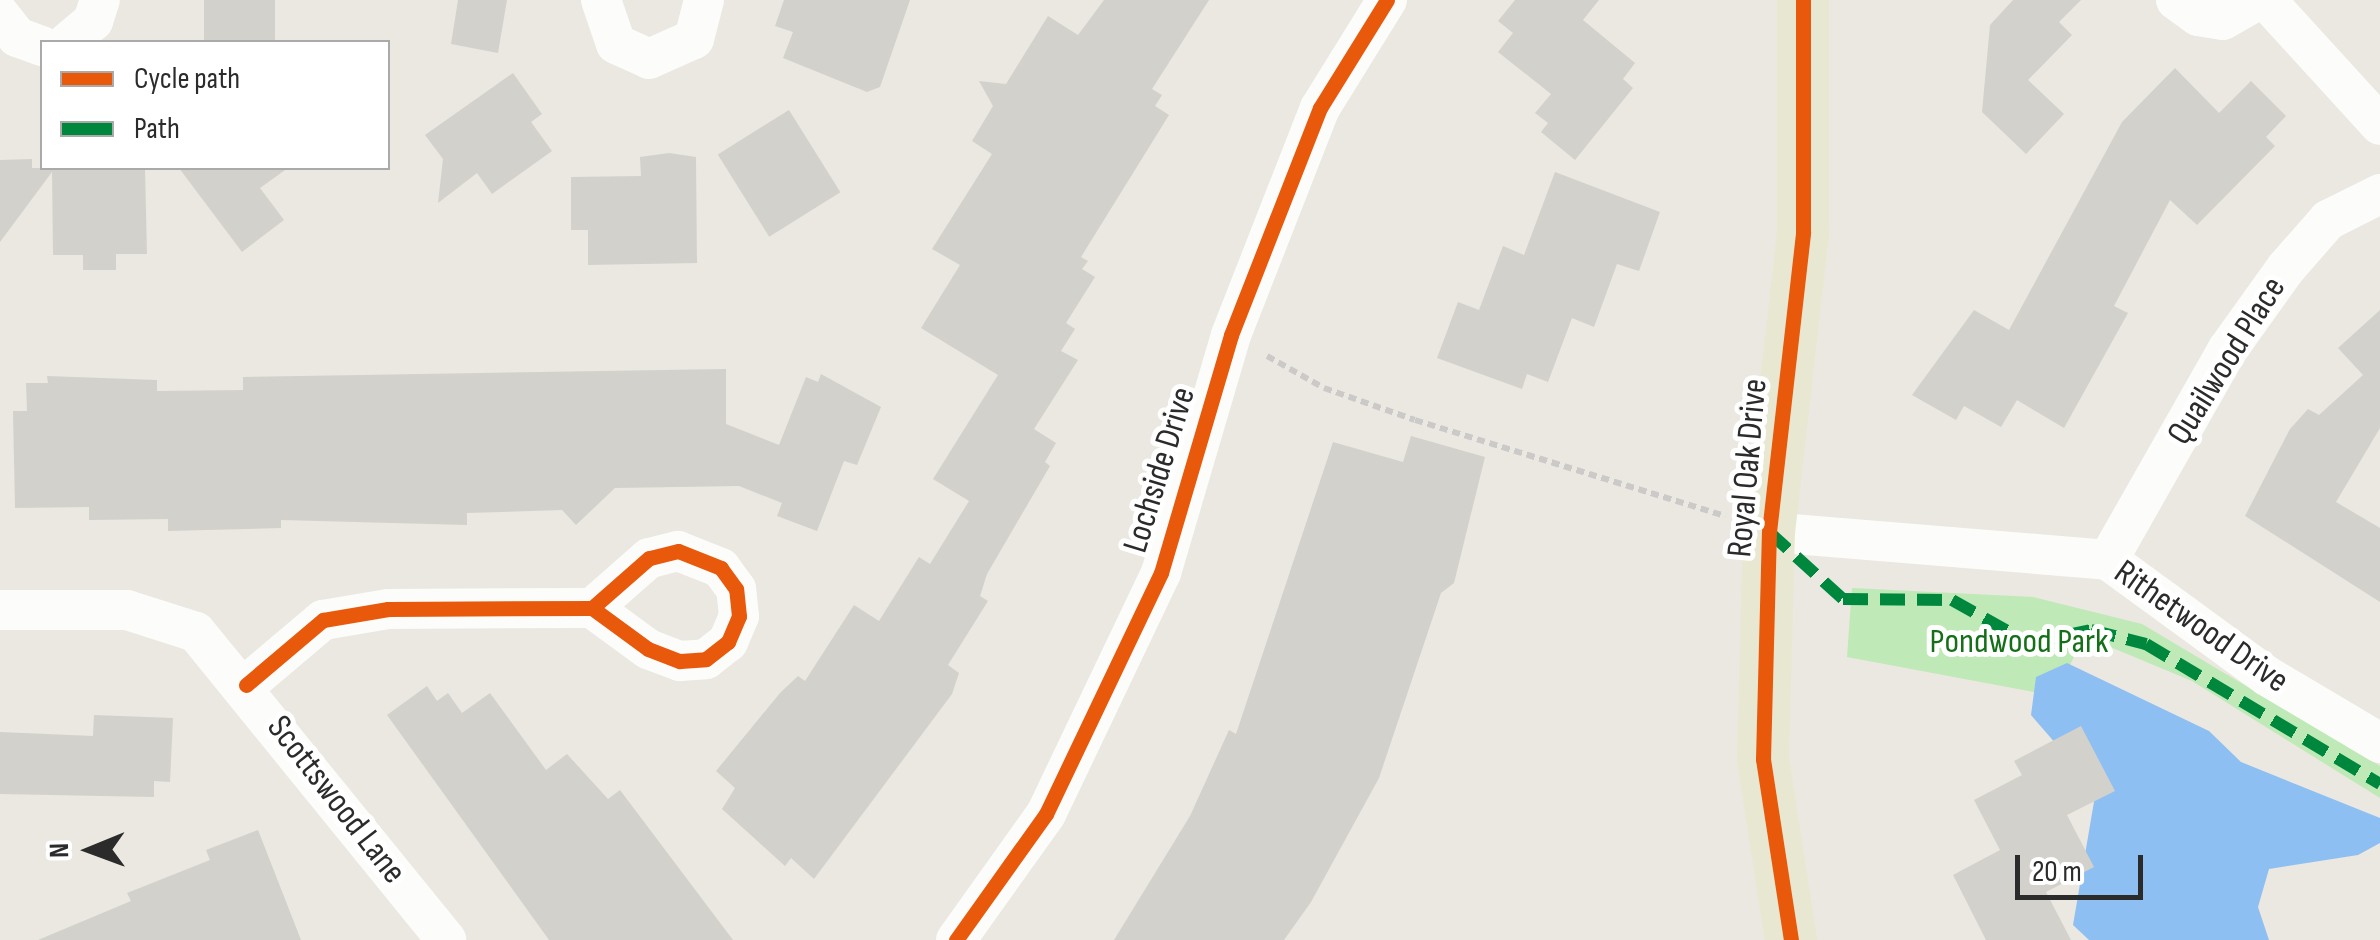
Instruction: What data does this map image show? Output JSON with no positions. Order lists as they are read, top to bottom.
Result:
{
  "streets": {
    "main road": ["Royal Oak Drive"],
    "street": [
      "Quailwood Place",
      "Lochside Drive",
      "Rithetwood Drive",
      "Scottswood Lane"
    ]
  },
  "crossings": [
    ["Quailwood Place", "Rithetwood Drive"],
    ["Royal Oak Drive", "Rithetwood Drive"]
  ],
  "parks": ["Pondwood Park"],
  "legend": ["Cycle path", "Path"],
  "scale_bar": "20 m",
  "north": "left"
}
